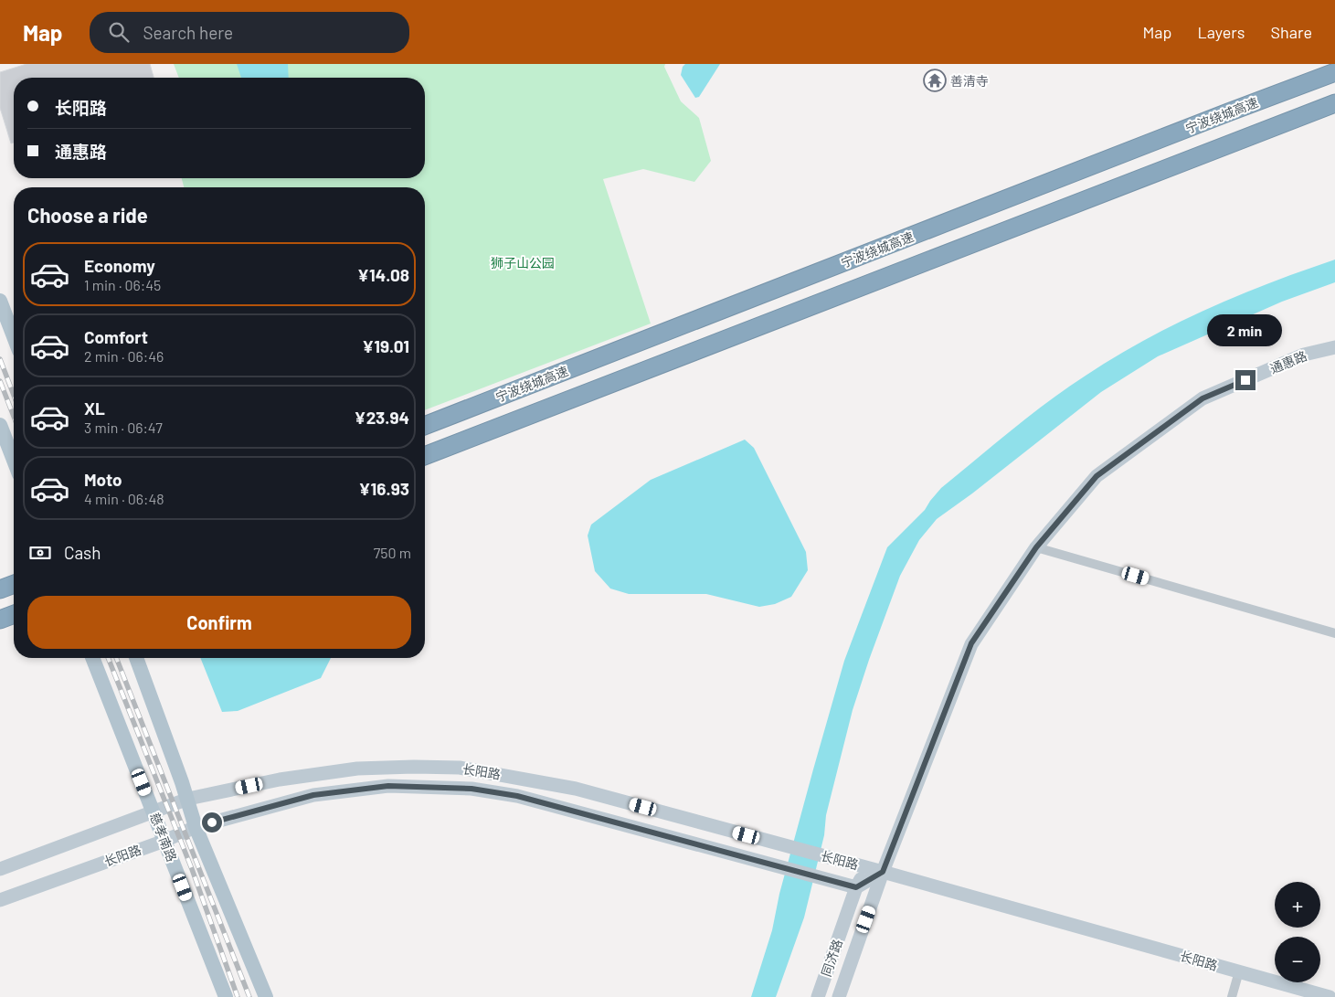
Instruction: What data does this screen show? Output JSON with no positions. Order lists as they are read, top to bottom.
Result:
{
  "streets": {
    "highway": ["宁波绕城高速"],
    "main road": [
      "通惠路",
      "长阳路",
      "慈孝南路",
      "同济路"
    ]
  },
  "crossings": [
    ["通惠路", "长阳路"],
    ["通惠路", "同济路"],
    ["长阳路", "慈孝南路"],
    ["长阳路", "同济路"]
  ],
  "parks": ["狮子山公园"],
  "places": {
    "temple": ["善清寺"]
  },
  "page": {
    "header": "Map",
    "search": "Search here",
    "nav": ["Map", "Layers", "Share"],
    "banner": ["长阳路", "通惠路"],
    "heading": "Choose a ride",
    "list": [
      {
        "name": "Economy",
        "note": "1 min · 06:45",
        "value": "¥14.08"
      },
      {
        "name": "Comfort",
        "note": "2 min · 06:46",
        "value": "¥19.01"
      },
      {
        "name": "XL",
        "note": "3 min · 06:47",
        "value": "¥23.94"
      },
      {
        "name": "Moto",
        "note": "4 min · 06:48",
        "value": "¥16.93"
      }
    ],
    "bubble": "2 min",
    "pay": ["Cash", "750 m"],
    "buttons": "Confirm",
    "map_buttons": ["+", "−"]
  }
}
